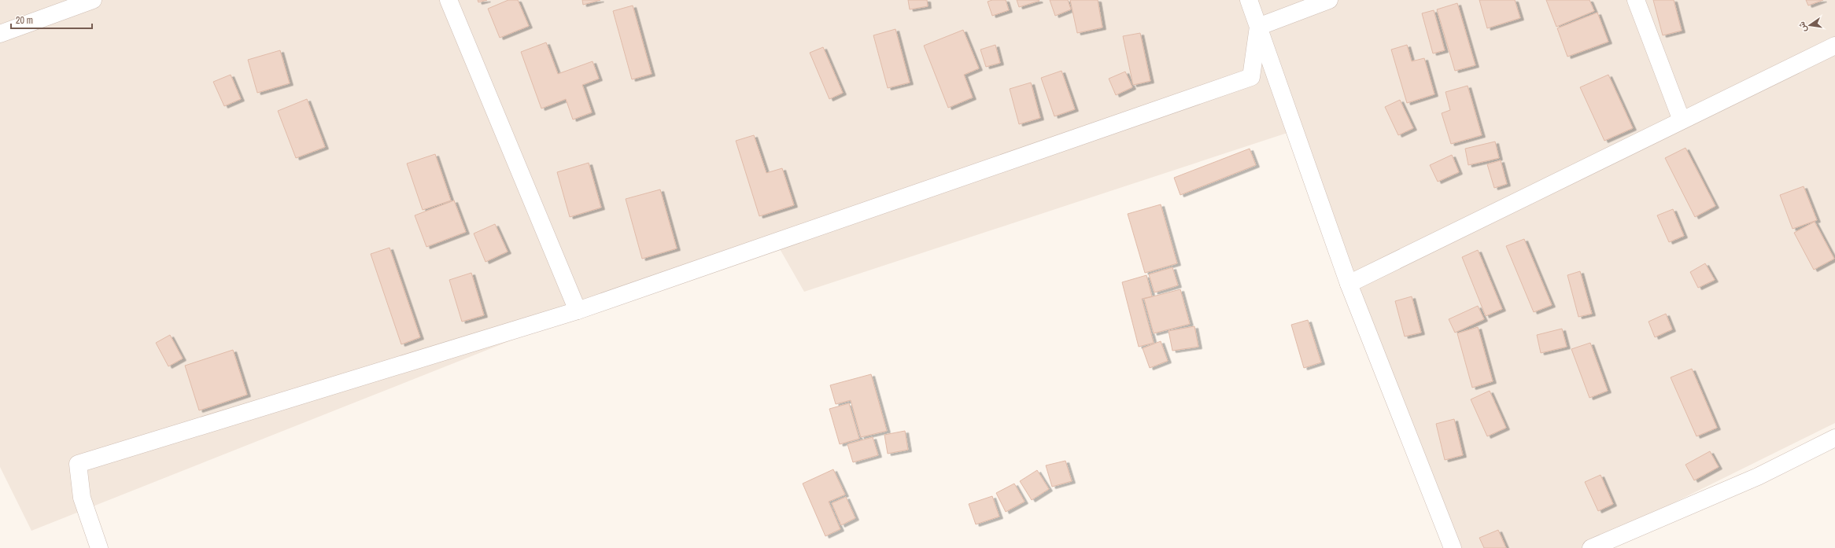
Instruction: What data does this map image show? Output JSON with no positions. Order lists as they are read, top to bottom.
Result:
{
  "scale_bar": "20 m",
  "north": "left"
}
